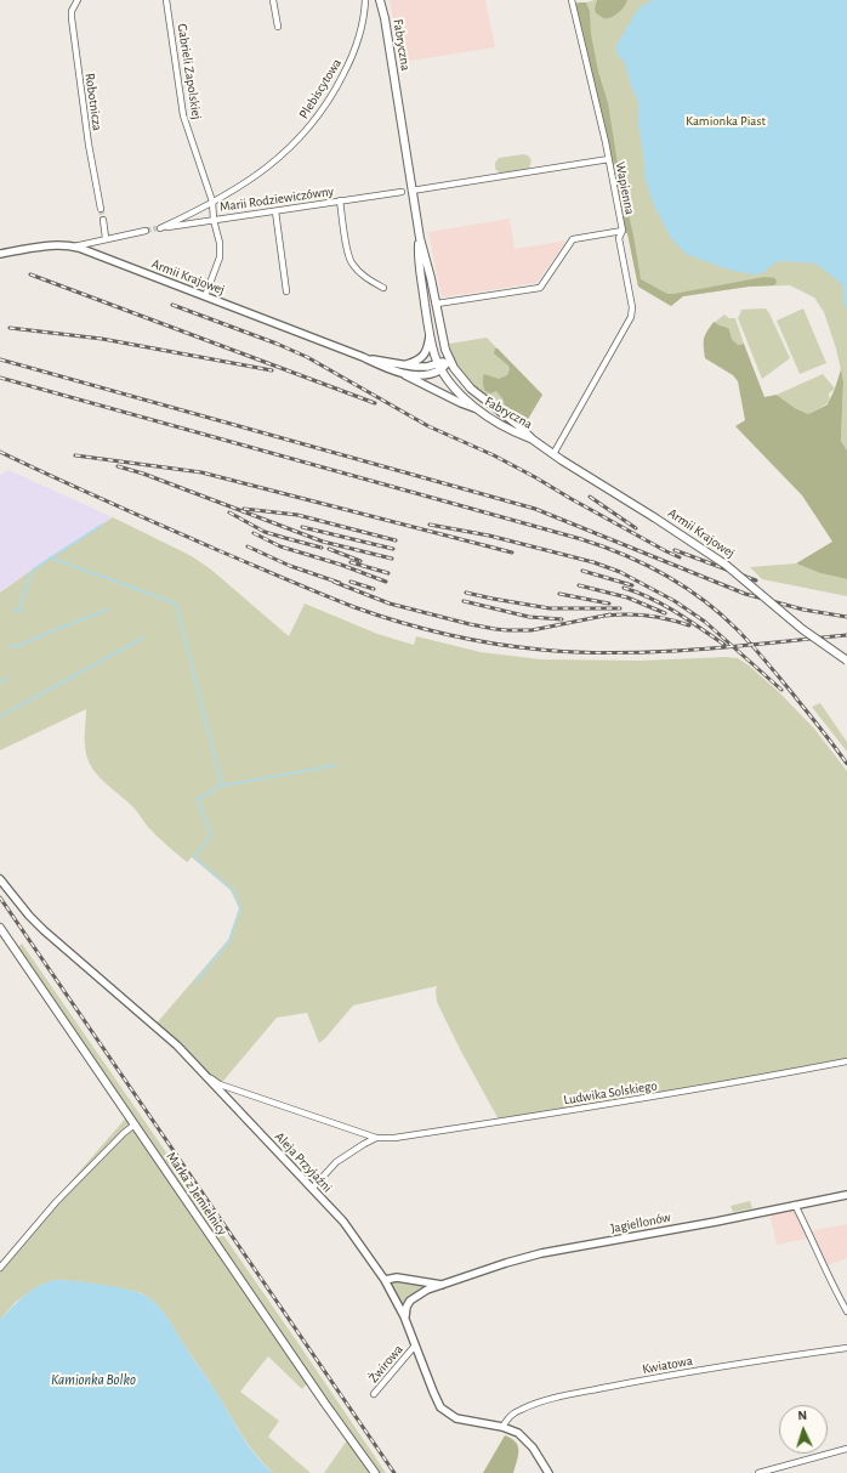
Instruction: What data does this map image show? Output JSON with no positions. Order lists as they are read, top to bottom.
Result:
{
  "streets": {
    "main road": ["Fabryczna", "Armii Krajowej", "Marka z Jemielnicy"],
    "street": [
      "Gabrieli Zapolskiej",
      "Plebiscytowa",
      "Robotnicza",
      "Wapienna",
      "Marii Rodziewiczówny",
      "Ludwika Solskiego",
      "Aleja Przyjaźni",
      "Jagiellonów",
      "Żwirowa",
      "Kwiatowa"
    ]
  },
  "crossings": [
    ["Fabryczna", "Wapienna"],
    ["Fabryczna", "Armii Krajowej"],
    ["Gabrieli Zapolskiej", "Plebiscytowa"],
    ["Plebiscytowa", "Marii Rodziewiczówny"],
    ["Ludwika Solskiego", "Aleja Przyjaźni"],
    ["Aleja Przyjaźni", "Jagiellonów"],
    ["Aleja Przyjaźni", "Żwirowa"],
    ["Aleja Przyjaźni", "Kwiatowa"]
  ],
  "water": ["Kamionka Bolko"],
  "parks": ["Kamionka Piast"],
  "north": "top"
}
